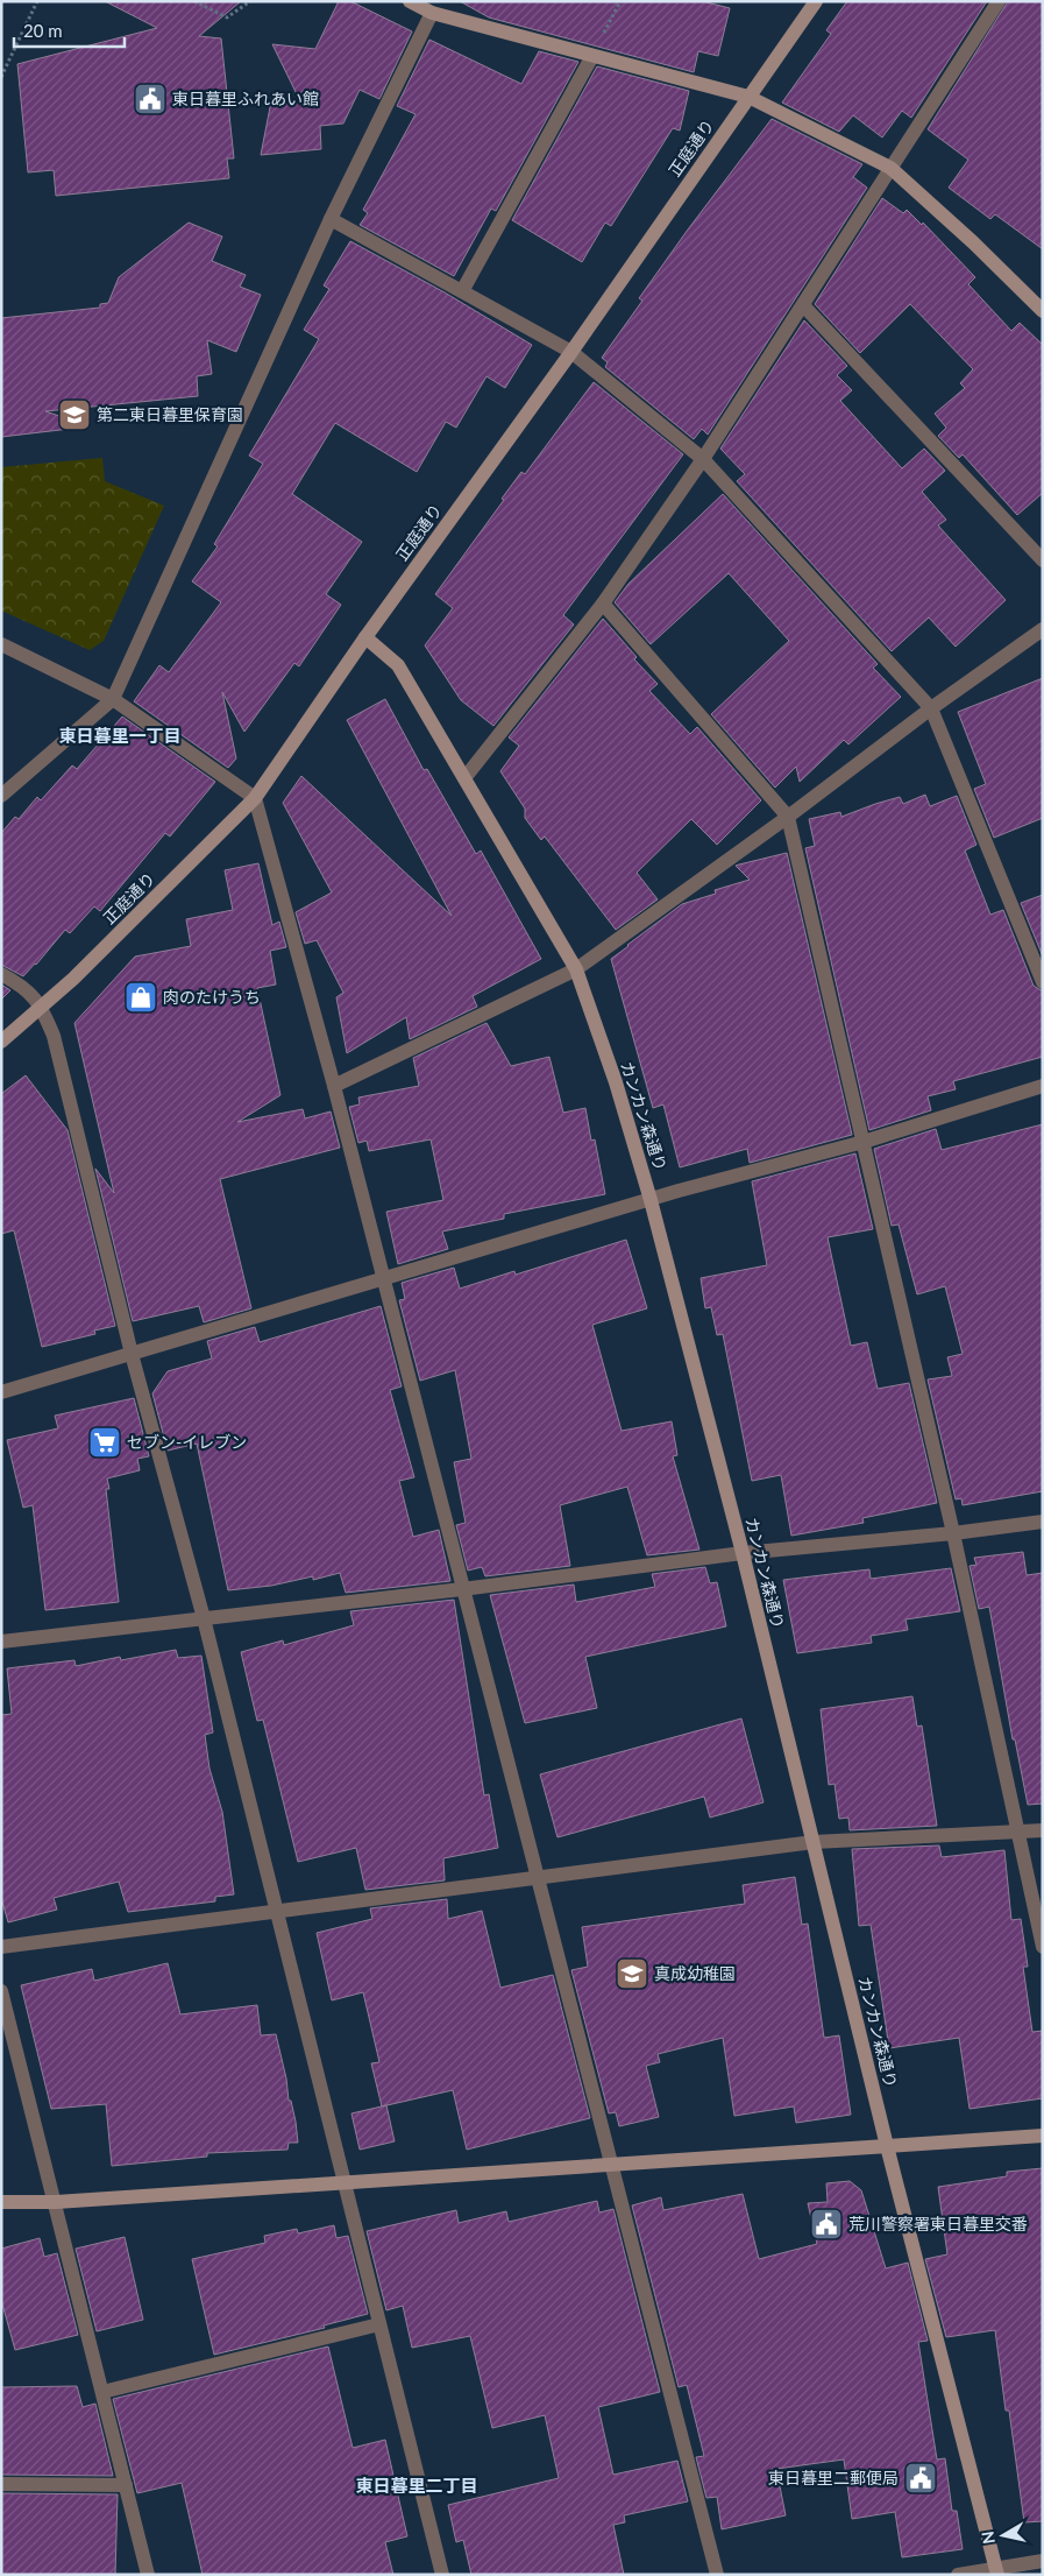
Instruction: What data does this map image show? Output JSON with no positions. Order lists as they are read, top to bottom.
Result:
{
  "streets": {
    "street": ["正庭通り", "カンカン森通り"]
  },
  "crossings": [
    ["正庭通り", "カンカン森通り"]
  ],
  "districts": ["東日暮里一丁目", "東日暮里二丁目"],
  "places": {
    "public building": ["東日暮里ふれあい館", "荒川警察署東日暮里交番", "東日暮里二郵便局"],
    "school or university": ["第二東日暮里保育園", "真成幼稚園"],
    "shop": ["肉のたけうち"],
    "supermarket": ["セブン-イレブン"]
  },
  "scale_bar": "20 m",
  "north": "left"
}
